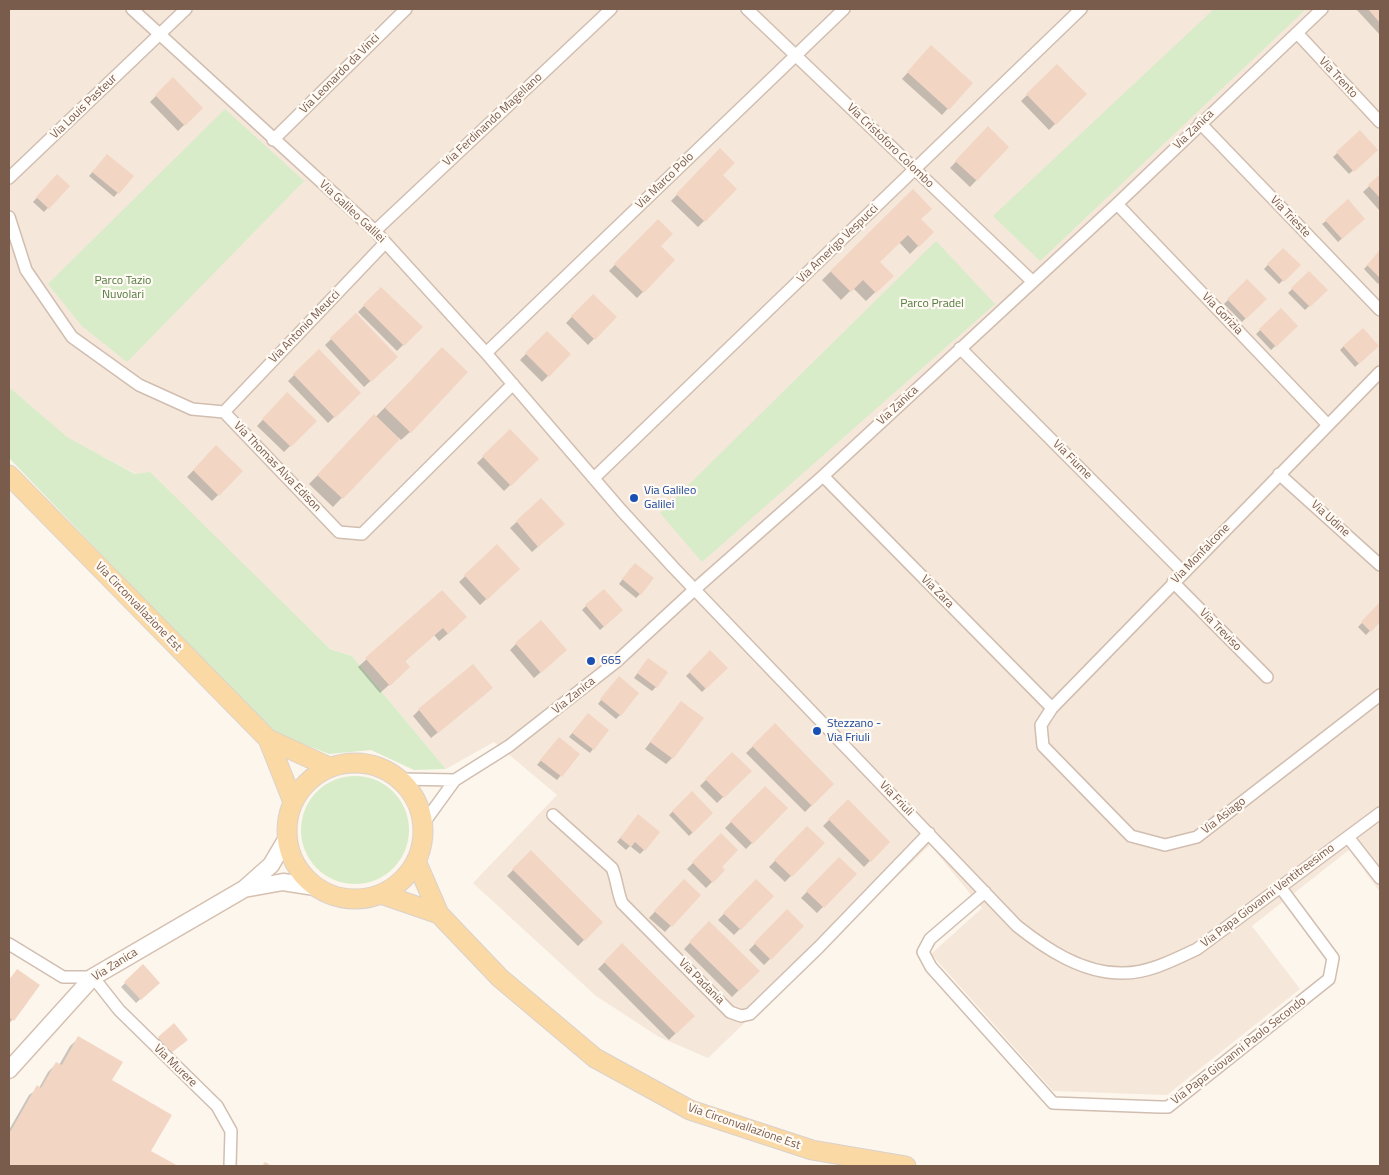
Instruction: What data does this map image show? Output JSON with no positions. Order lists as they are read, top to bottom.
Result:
{
  "streets": {
    "main road": ["Via Circonvallazione Est"],
    "street": [
      "Via Leonardo da Vinci",
      "Via Trento",
      "Via Louis Pasteur",
      "Via Ferdinando Magellano",
      "Via Zanica",
      "Via Cristoforo Colombo",
      "Via Marco Polo",
      "Via Galileo Galilei",
      "Via Trieste",
      "Via Amerigo Vespucci",
      "Via Gorizia",
      "Via Antonio Meucci",
      "Via Fiume",
      "Via Thomas Alva Edison",
      "Via Udine",
      "Via Monfalcone",
      "Via Zara",
      "Via Treviso",
      "Via Friuli",
      "Via Asiago",
      "Via Papa Giovanni Ventitreesimo",
      "Via Padania",
      "Via Papa Giovanni Paolo Secondo",
      "Via Murere"
    ]
  },
  "crossings": [
    ["Via Leonardo da Vinci", "Via Galileo Galilei"],
    ["Via Trento", "Via Zanica"],
    ["Via Louis Pasteur", "Via Galileo Galilei"],
    ["Via Ferdinando Magellano", "Via Galileo Galilei"],
    ["Via Zanica", "Via Cristoforo Colombo"],
    ["Via Zanica", "Via Galileo Galilei"],
    ["Via Zanica", "Via Trieste"],
    ["Via Zanica", "Via Gorizia"],
    ["Via Zanica", "Via Fiume"],
    ["Via Zanica", "Via Zara"],
    ["Via Zanica", "Via Circonvallazione Est"],
    ["Via Zanica", "Via Friuli"],
    ["Via Zanica", "Via Murere"],
    ["Via Cristoforo Colombo", "Via Marco Polo"],
    ["Via Cristoforo Colombo", "Via Amerigo Vespucci"],
    ["Via Marco Polo", "Via Galileo Galilei"],
    ["Via Galileo Galilei", "Via Amerigo Vespucci"],
    ["Via Galileo Galilei", "Via Antonio Meucci"],
    ["Via Galileo Galilei", "Via Thomas Alva Edison"],
    ["Via Galileo Galilei", "Via Friuli"],
    ["Via Gorizia", "Via Monfalcone"],
    ["Via Antonio Meucci", "Via Thomas Alva Edison"],
    ["Via Fiume", "Via Monfalcone"],
    ["Via Udine", "Via Monfalcone"],
    ["Via Monfalcone", "Via Zara"],
    ["Via Monfalcone", "Via Treviso"],
    ["Via Monfalcone", "Via Asiago"],
    ["Via Friuli", "Via Papa Giovanni Ventitreesimo"],
    ["Via Friuli", "Via Padania"],
    ["Via Friuli", "Via Papa Giovanni Paolo Secondo"],
    ["Via Papa Giovanni Ventitreesimo", "Via Papa Giovanni Paolo Secondo"]
  ],
  "parks": ["Parco Tazio Nuvolari", "Parco Pradel"],
  "places": ["Via Galileo Galilei", "665", "Stezzano - Via Friuli"]
}
